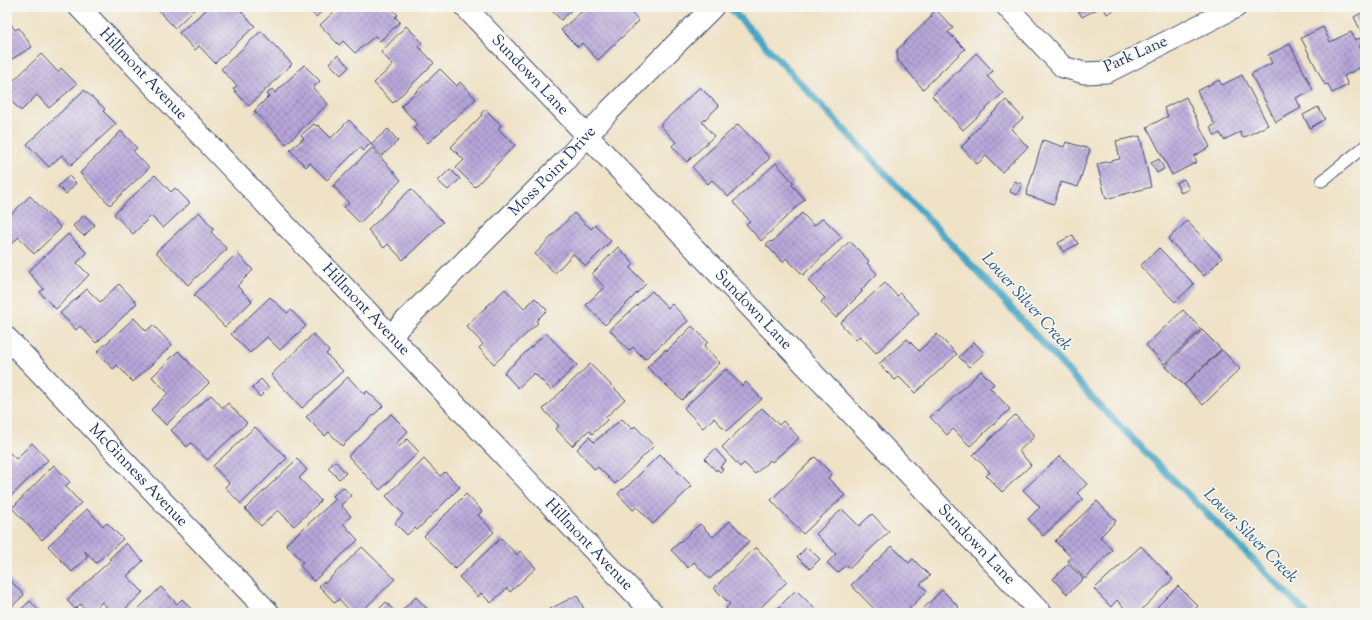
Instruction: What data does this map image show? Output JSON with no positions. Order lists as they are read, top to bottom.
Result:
{
  "streets": {
    "street": [
      "Park Lane",
      "Hillmont Avenue",
      "Sundown Lane",
      "Moss Point Drive",
      "McGinness Avenue"
    ]
  },
  "crossings": [
    ["Hillmont Avenue", "Moss Point Drive"],
    ["Sundown Lane", "Moss Point Drive"]
  ],
  "water": ["Lower Silver Creek"]
}
